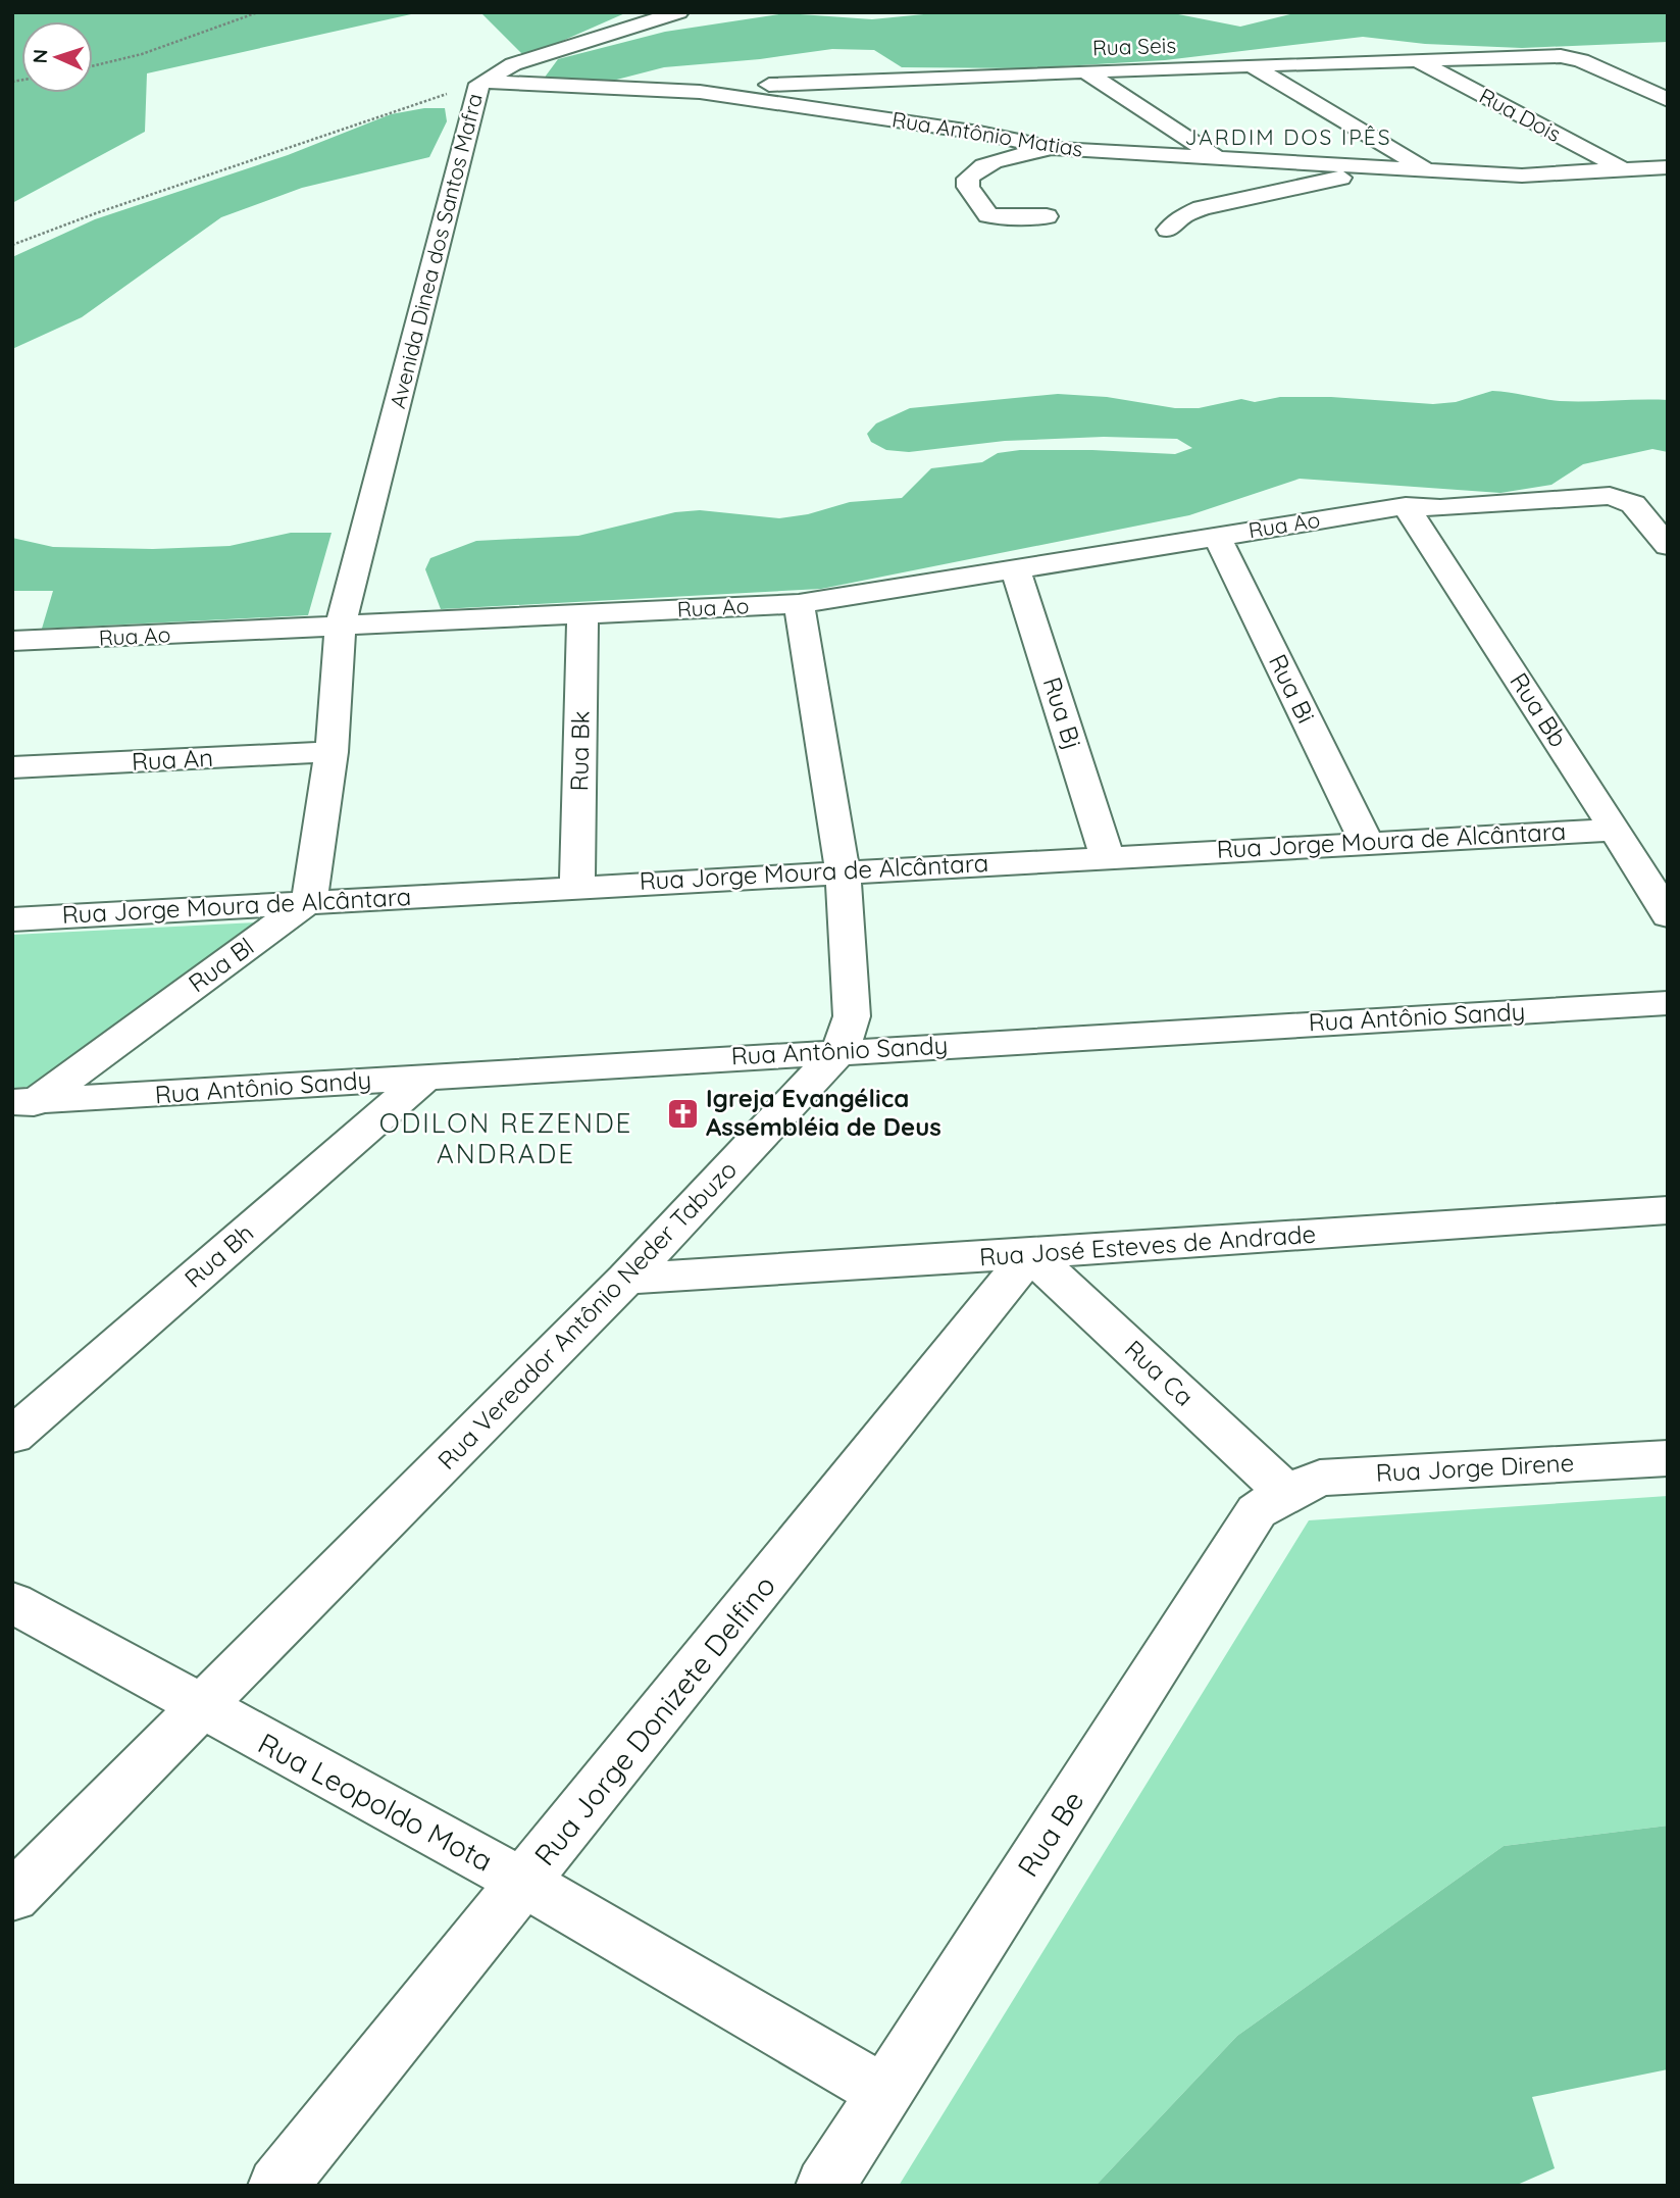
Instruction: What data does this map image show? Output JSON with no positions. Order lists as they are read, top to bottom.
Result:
{
  "streets": {
    "street": [
      "Rua Seis",
      "Rua Dois",
      "Rua Antônio Matias",
      "Avenida Dinea dos Santos Mafra",
      "Rua Ao",
      "Rua Bi",
      "Rua Bb",
      "Rua Bj",
      "Rua Bk",
      "Rua An",
      "Rua Jorge Moura de Alcântara",
      "Rua Bl",
      "Rua Antônio Sandy",
      "Rua José Esteves de Andrade",
      "Rua Bh",
      "Rua Vereador Antônio Neder Tabuzo",
      "Rua Ca",
      "Rua Jorge Direne",
      "Rua Jorge Donizete Delfino",
      "Rua Leopoldo Mota",
      "Rua Be"
    ]
  },
  "crossings": [
    ["Rua Seis", "Rua Dois"],
    ["Rua Seis", "Rua Antônio Matias"],
    ["Rua Dois", "Rua Antônio Matias"],
    ["Rua Antônio Matias", "Avenida Dinea dos Santos Mafra"],
    ["Avenida Dinea dos Santos Mafra", "Rua Ao"],
    ["Rua Ao", "Rua Bi"],
    ["Rua Ao", "Rua Bb"],
    ["Rua Ao", "Rua Bj"],
    ["Rua Ao", "Rua Bk"],
    ["Rua Ao", "Rua Vereador Antônio Neder Tabuzo"],
    ["Rua Bi", "Rua Jorge Moura de Alcântara"],
    ["Rua Bb", "Rua Jorge Moura de Alcântara"],
    ["Rua Bj", "Rua Jorge Moura de Alcântara"],
    ["Rua Bk", "Rua Jorge Moura de Alcântara"],
    ["Rua Jorge Moura de Alcântara", "Rua Bl"],
    ["Rua Jorge Moura de Alcântara", "Rua Vereador Antônio Neder Tabuzo"],
    ["Rua Bl", "Rua Antônio Sandy"],
    ["Rua Antônio Sandy", "Rua Bh"],
    ["Rua Antônio Sandy", "Rua Vereador Antônio Neder Tabuzo"],
    ["Rua José Esteves de Andrade", "Rua Vereador Antônio Neder Tabuzo"],
    ["Rua José Esteves de Andrade", "Rua Ca"],
    ["Rua José Esteves de Andrade", "Rua Jorge Donizete Delfino"],
    ["Rua Vereador Antônio Neder Tabuzo", "Rua Leopoldo Mota"],
    ["Rua Ca", "Rua Jorge Direne"],
    ["Rua Ca", "Rua Jorge Donizete Delfino"],
    ["Rua Ca", "Rua Be"],
    ["Rua Jorge Direne", "Rua Be"],
    ["Rua Jorge Donizete Delfino", "Rua Leopoldo Mota"],
    ["Rua Leopoldo Mota", "Rua Be"]
  ],
  "districts": ["JARDIM DOS IPÊS", "ODILON REZENDE ANDRADE"],
  "places": {
    "church": ["Igreja Evangélica Assembléia de Deus"]
  },
  "north": "left"
}
